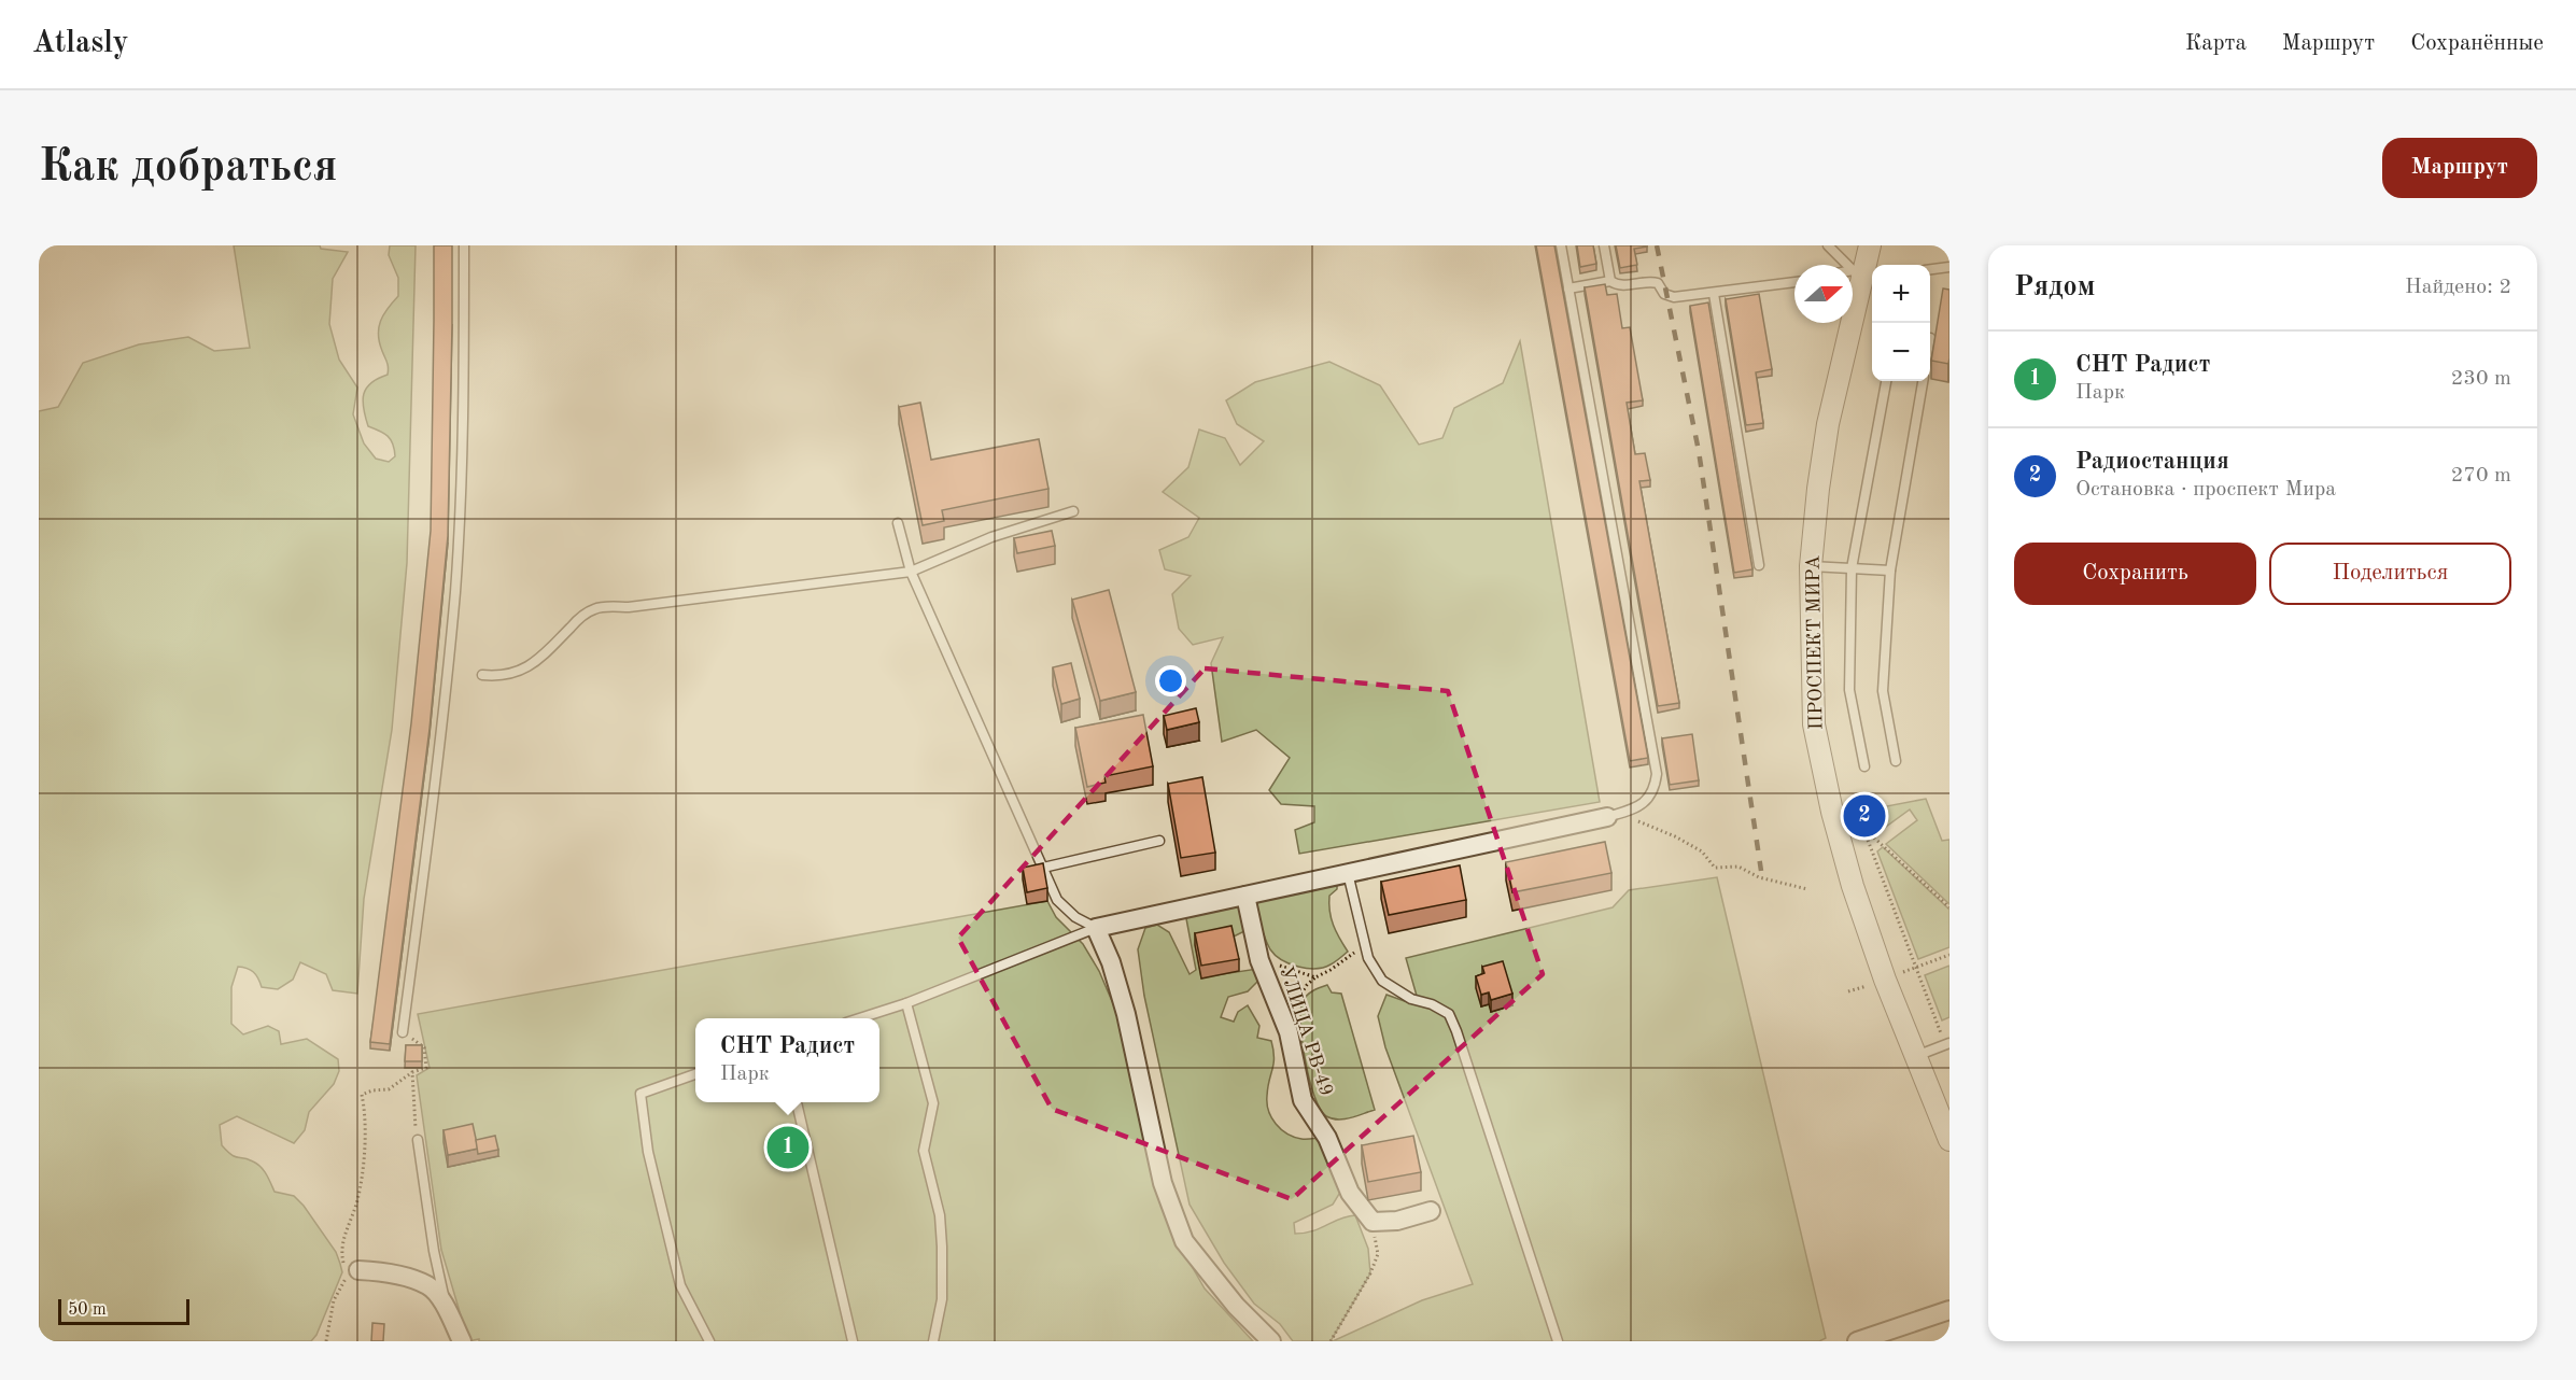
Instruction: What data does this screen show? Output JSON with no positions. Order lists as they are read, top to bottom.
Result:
{
  "streets": {
    "street": ["ПРОСПЕКТ МИРА", "УЛИЦА РВ-49"]
  },
  "scale_bar": "50 m",
  "north": "right",
  "page": {
    "header": "Atlasly",
    "nav": ["Карта", "Маршрут", "Сохранённые"],
    "buttons": [
      "Маршрут",
      ["Сохранить", "Поделиться"]
    ],
    "title": "Как добраться",
    "heading": ["Рядом", "Найдено: 2"],
    "map_buttons": ["+", "−"],
    "list": [
      {
        "mark": "1",
        "name": "СНТ Радист",
        "note": "Парк",
        "value": "230 m"
      },
      {
        "mark": "2",
        "name": "Радиостанция",
        "note": "Остановка · проспект Мира",
        "value": "270 m"
      }
    ],
    "pins": ["2", "1"],
    "popup": ["СНТ Радист", "Парк"],
    "scale": "50 m"
  }
}
